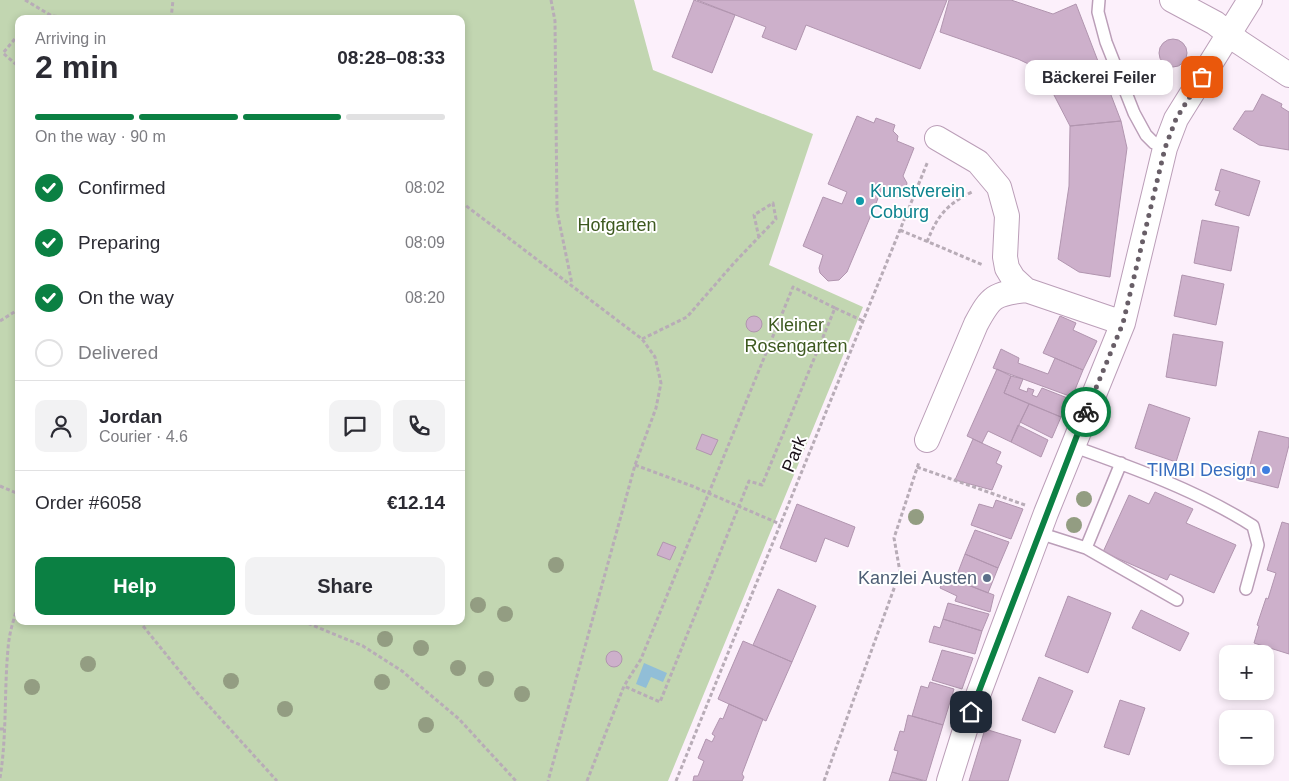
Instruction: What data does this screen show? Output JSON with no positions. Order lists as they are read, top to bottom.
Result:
{
  "streets": {
    "path": ["Park"]
  },
  "parks": ["Hofgarten", "Kleiner Rosengarten"],
  "places": [
    "Bäckerei Feiler",
    "Kunstverein Coburg",
    "TIMBI Design",
    "Kanzlei Austen"
  ],
  "page": {
    "heading": ["2 min", "Arriving in", "08:28–08:33"],
    "panel": [
      "Jordan",
      "Courier · 4.6",
      "Order #6058",
      "€12.14"
    ],
    "bubble": "Bäckerei Feiler",
    "bar": "On the way · 90 m",
    "list": [
      ["Confirmed", "08:02"],
      ["Preparing", "08:09"],
      ["On the way", "08:20"],
      "Delivered"
    ],
    "buttons": ["Help", "Share"],
    "map_buttons": ["+", "−"]
  }
}
